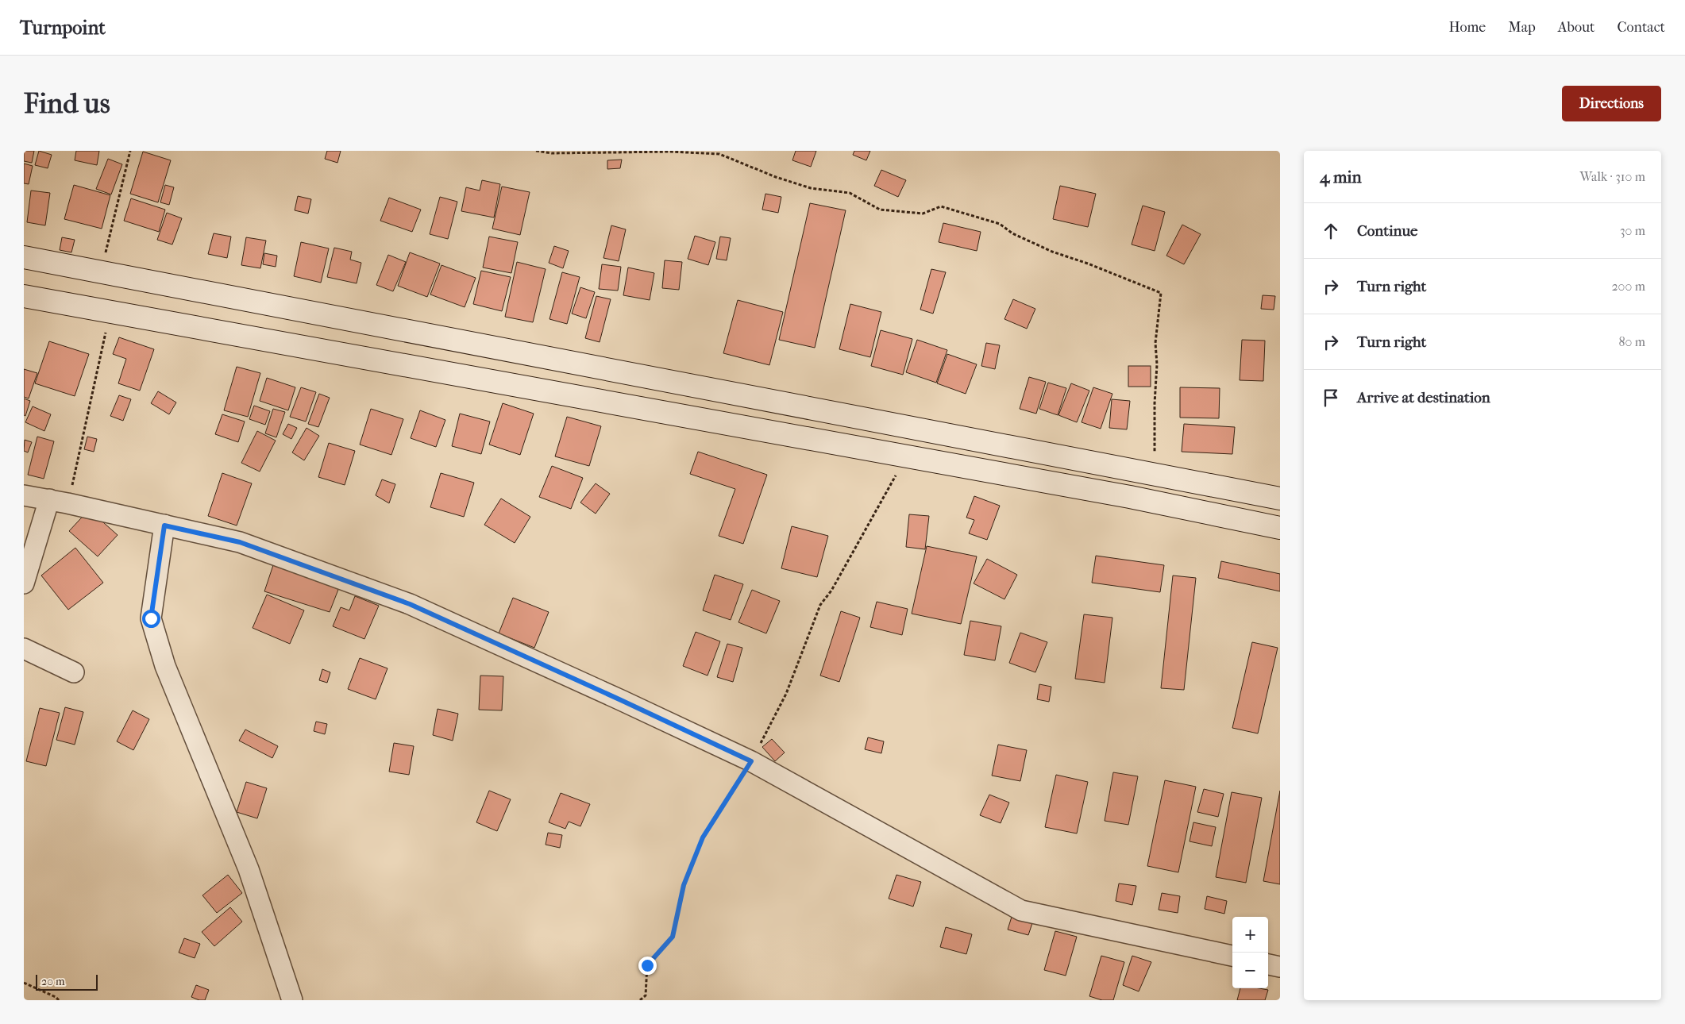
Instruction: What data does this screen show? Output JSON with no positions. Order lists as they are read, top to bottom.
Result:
{
  "scale_bar": "20 m",
  "page": {
    "header": "Turnpoint",
    "nav": [
      "Home",
      "Map",
      "About",
      "Contact"
    ],
    "buttons": "Directions",
    "title": "Find us",
    "heading": ["4 min", "Walk · 310 m"],
    "list": [
      ["Continue", "30 m"],
      ["Turn right", "200 m"],
      ["Turn right", "80 m"],
      "Arrive at destination"
    ],
    "map_buttons": ["+", "−"],
    "scale": "20 m"
  }
}
